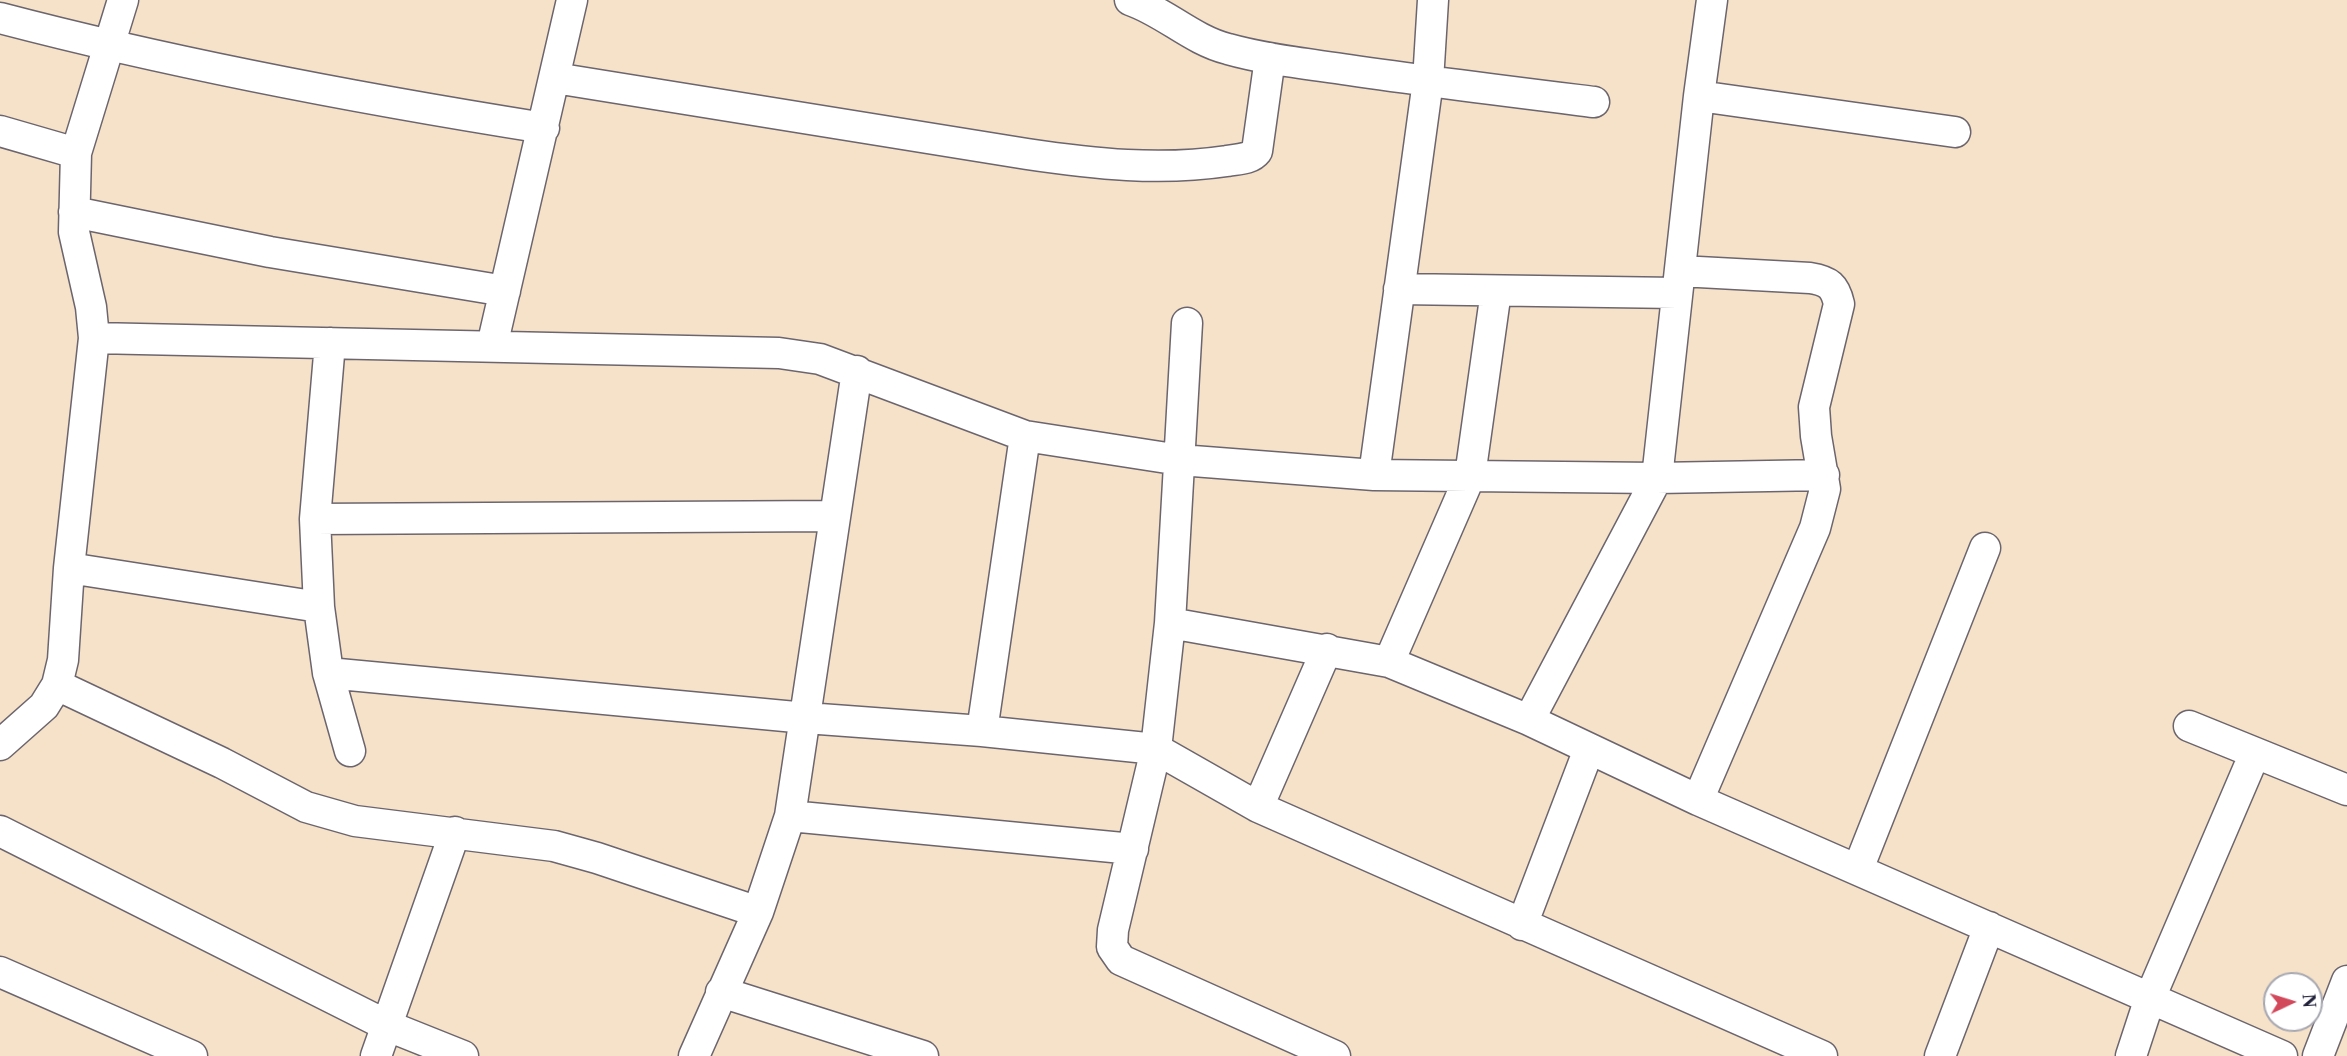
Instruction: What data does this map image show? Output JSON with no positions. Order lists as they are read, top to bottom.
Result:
{
  "north": "right"
}
